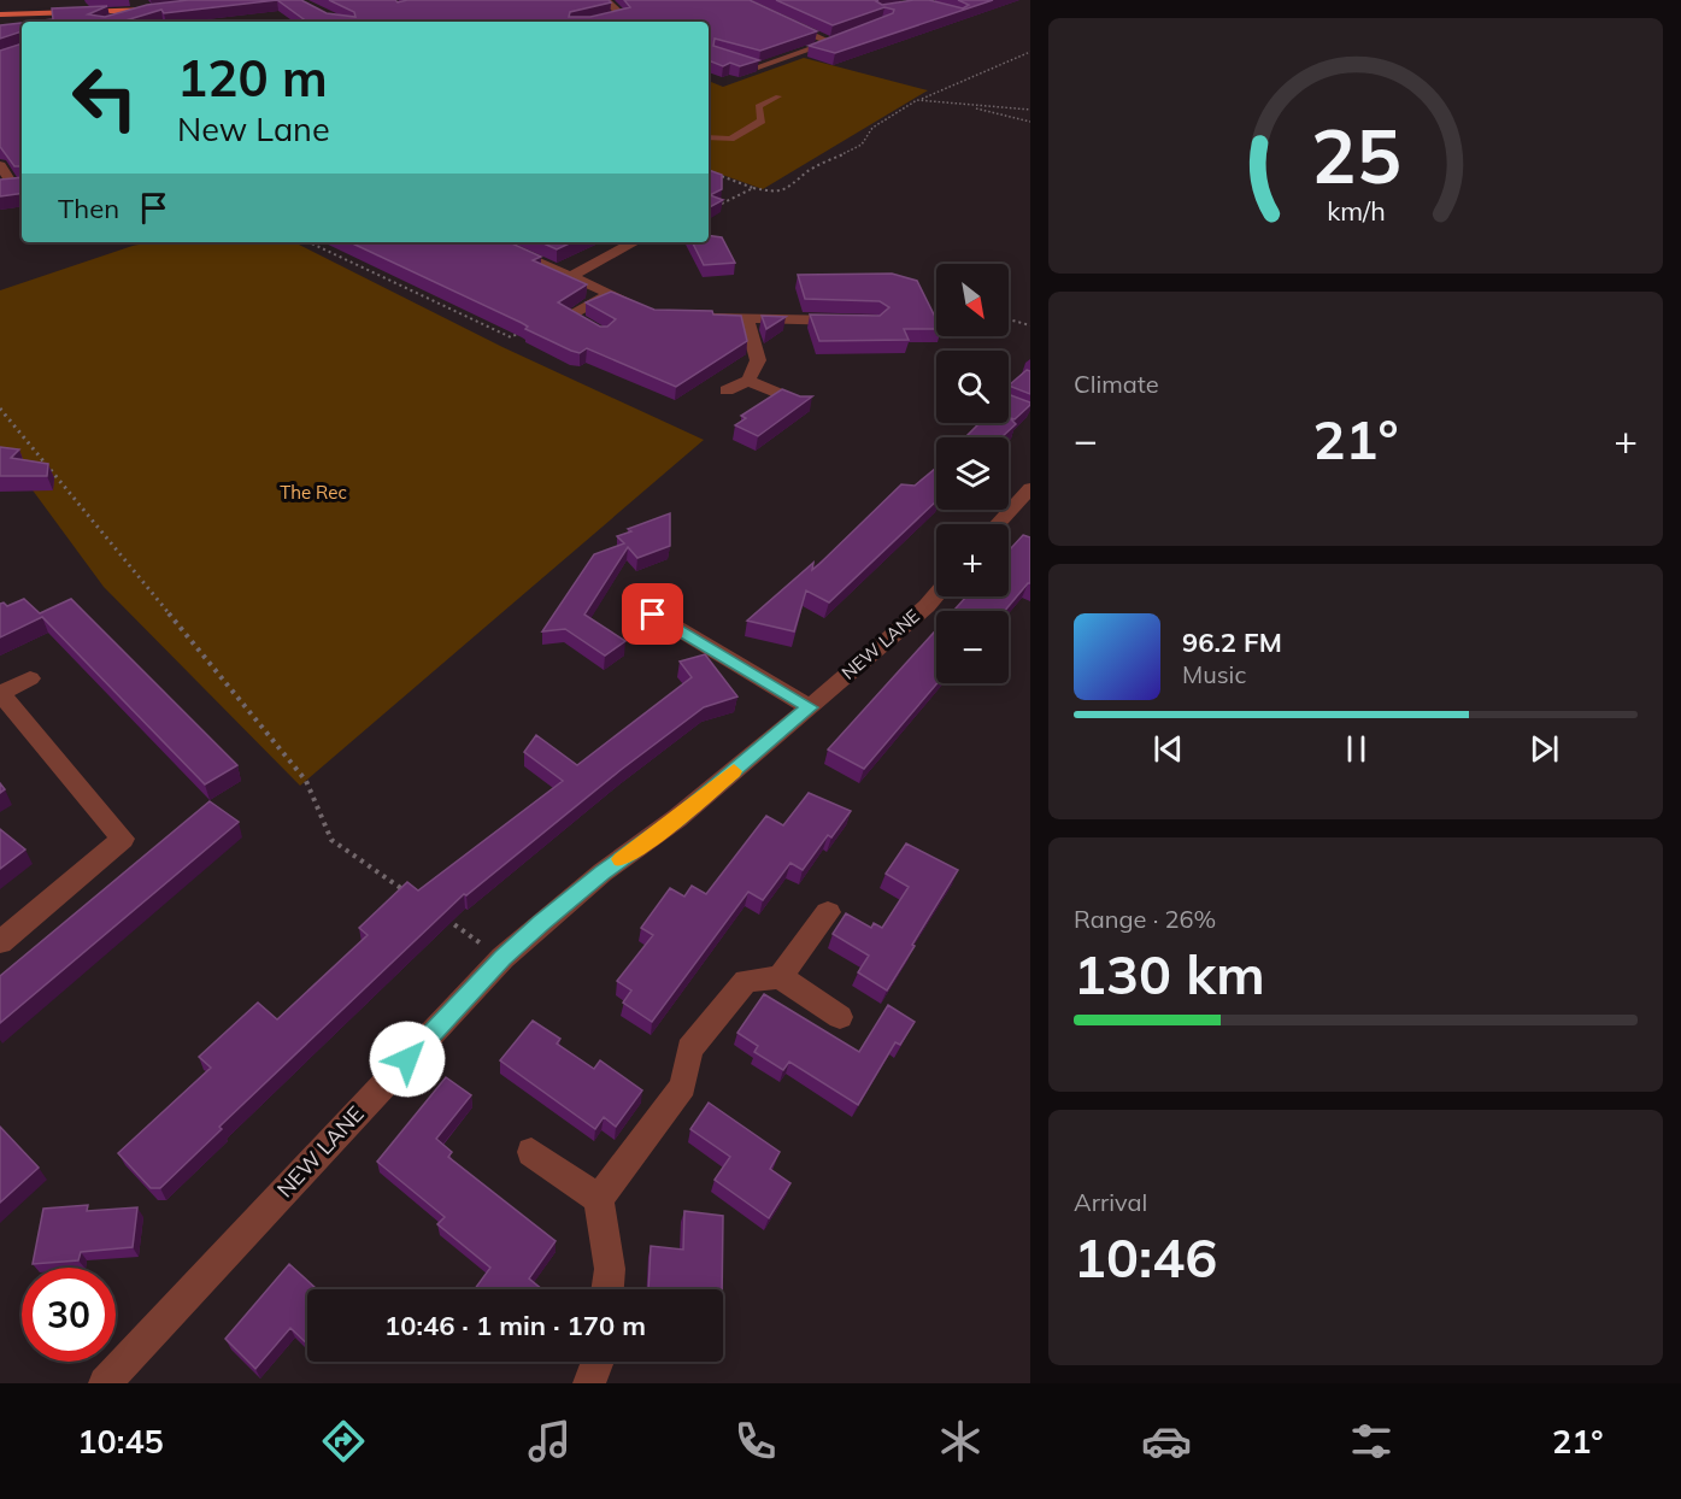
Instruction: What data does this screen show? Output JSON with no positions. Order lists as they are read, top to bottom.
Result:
{
  "streets": {
    "street": ["NEW LANE"]
  },
  "parks": ["The Rec"],
  "north": "bottom right",
  "page": {
    "turn": ["120 m", "New Lane"],
    "then": "Then",
    "map_buttons": ["+", "−"],
    "tile": [
      "Climate",
      ["Range · 26%", "130 km"],
      ["Arrival", "10:46"]
    ],
    "heat": ["−", "21°", "+"],
    "song": ["96.2 FM", "Music"],
    "limit": "30",
    "trip": "10:46 · 1 min · 170 m",
    "tabs": ["10:45", "21°"],
    "gauge": ["25", "km/h"]
  }
}
